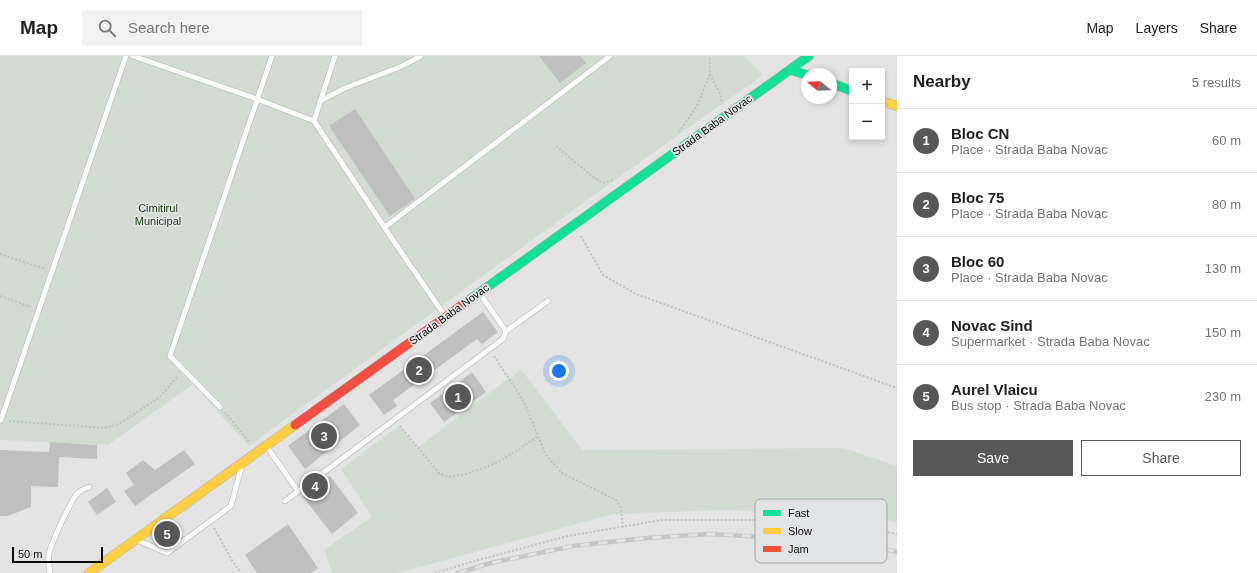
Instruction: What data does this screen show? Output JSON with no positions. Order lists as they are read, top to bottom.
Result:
{
  "streets": {
    "main road": ["Strada Baba Novac"]
  },
  "parks": ["Cimitirul Municipal"],
  "legend": ["Fast", "Slow", "Jam"],
  "scale_bar": "50 m",
  "north": "left",
  "page": {
    "header": "Map",
    "search": "Search here",
    "nav": ["Map", "Layers", "Share"],
    "heading": ["Nearby", "5 results"],
    "map_buttons": ["+", "−"],
    "list": [
      {
        "mark": "1",
        "name": "Bloc CN",
        "note": "Place · Strada Baba Novac",
        "value": "60 m"
      },
      {
        "mark": "2",
        "name": "Bloc 75",
        "note": "Place · Strada Baba Novac",
        "value": "80 m"
      },
      {
        "mark": "3",
        "name": "Bloc 60",
        "note": "Place · Strada Baba Novac",
        "value": "130 m"
      },
      {
        "mark": "4",
        "name": "Novac Sind",
        "note": "Supermarket · Strada Baba Novac",
        "value": "150 m"
      },
      {
        "mark": "5",
        "name": "Aurel Vlaicu",
        "note": "Bus stop · Strada Baba Novac",
        "value": "230 m"
      }
    ],
    "pins": [
      "2",
      "1",
      "3",
      "4",
      "5"
    ],
    "buttons": ["Save", "Share"],
    "scale": "50 m"
  }
}
